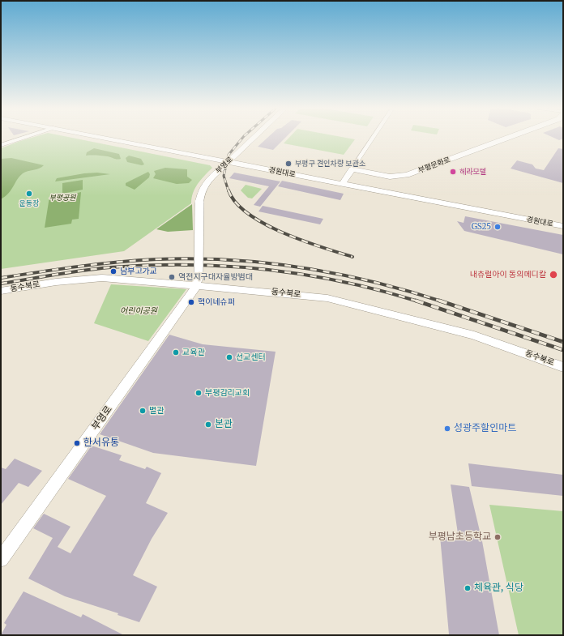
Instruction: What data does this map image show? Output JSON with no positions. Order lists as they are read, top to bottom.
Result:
{
  "streets": {
    "street": [
      "부영로",
      "부평문화로",
      "경원대로",
      "동수북로"
    ]
  },
  "crossings": [
    ["부영로", "경원대로"],
    ["부영로", "동수북로"]
  ],
  "parks": ["부평공원", "어린이공원"],
  "places": [
    "부평구 견인차량 보관소",
    "헤라모텔",
    "운동장",
    "GS25",
    "남부고가교",
    "내츄럴아이 동의메디칼",
    "역전지구대자율방범대",
    "혁이네슈퍼",
    "교육관",
    "선교센터",
    "부평감리교회",
    "별관",
    "본관",
    "성광주할인마트",
    "한서유통",
    "부평남초등학교",
    "체육관, 식당"
  ]
}
